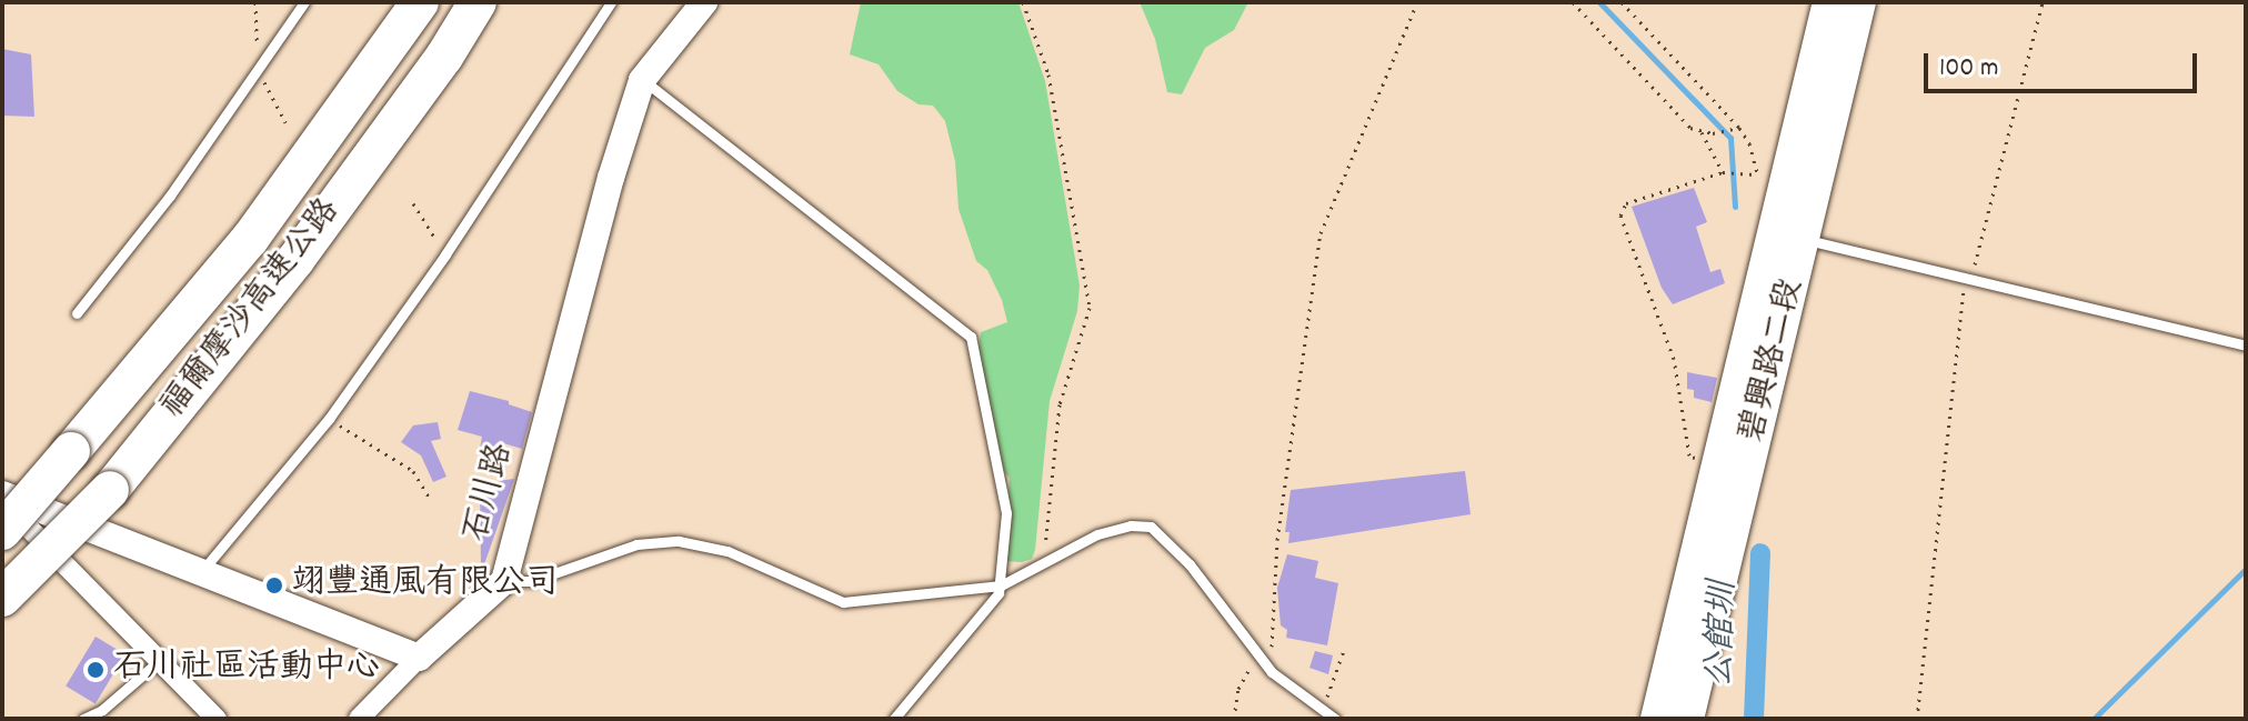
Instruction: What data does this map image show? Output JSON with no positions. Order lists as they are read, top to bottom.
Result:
{
  "streets": {
    "highway": ["福爾摩沙高速公路"],
    "main road": ["碧興路二段"],
    "street": ["石川路"]
  },
  "water": ["公館圳"],
  "places": ["翊豐通風有限公司", "石川社區活動中心"],
  "scale_bar": "100 m"
}
